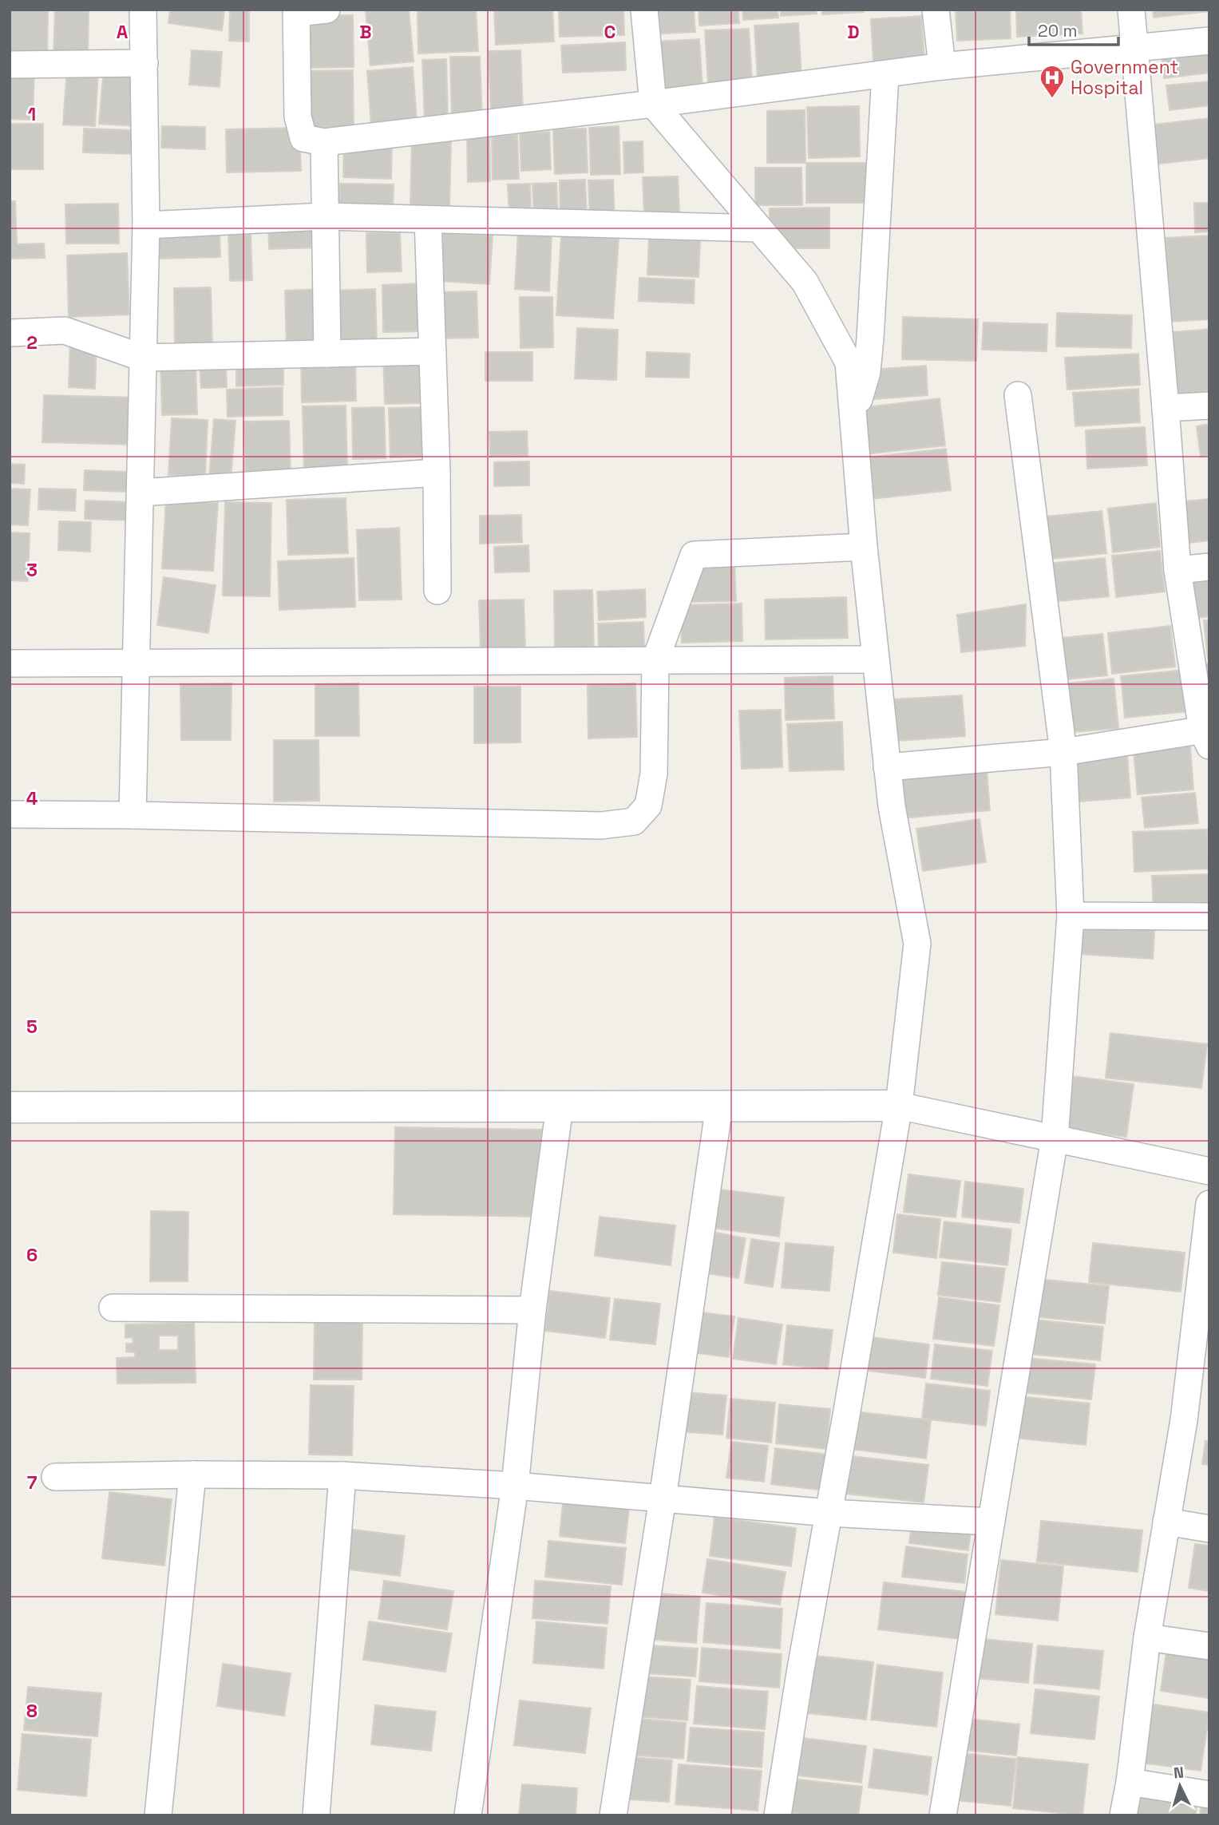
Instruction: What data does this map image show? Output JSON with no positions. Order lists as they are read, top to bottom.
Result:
{
  "places": {
    "hospital": ["Government Hospital"]
  },
  "scale_bar": "20 m",
  "north": "top",
  "grid": {
    "columns": [
      "A",
      "B",
      "C",
      "D"
    ],
    "rows": [
      "1",
      "2",
      "3",
      "4",
      "5",
      "6",
      "7",
      "8"
    ]
  }
}
